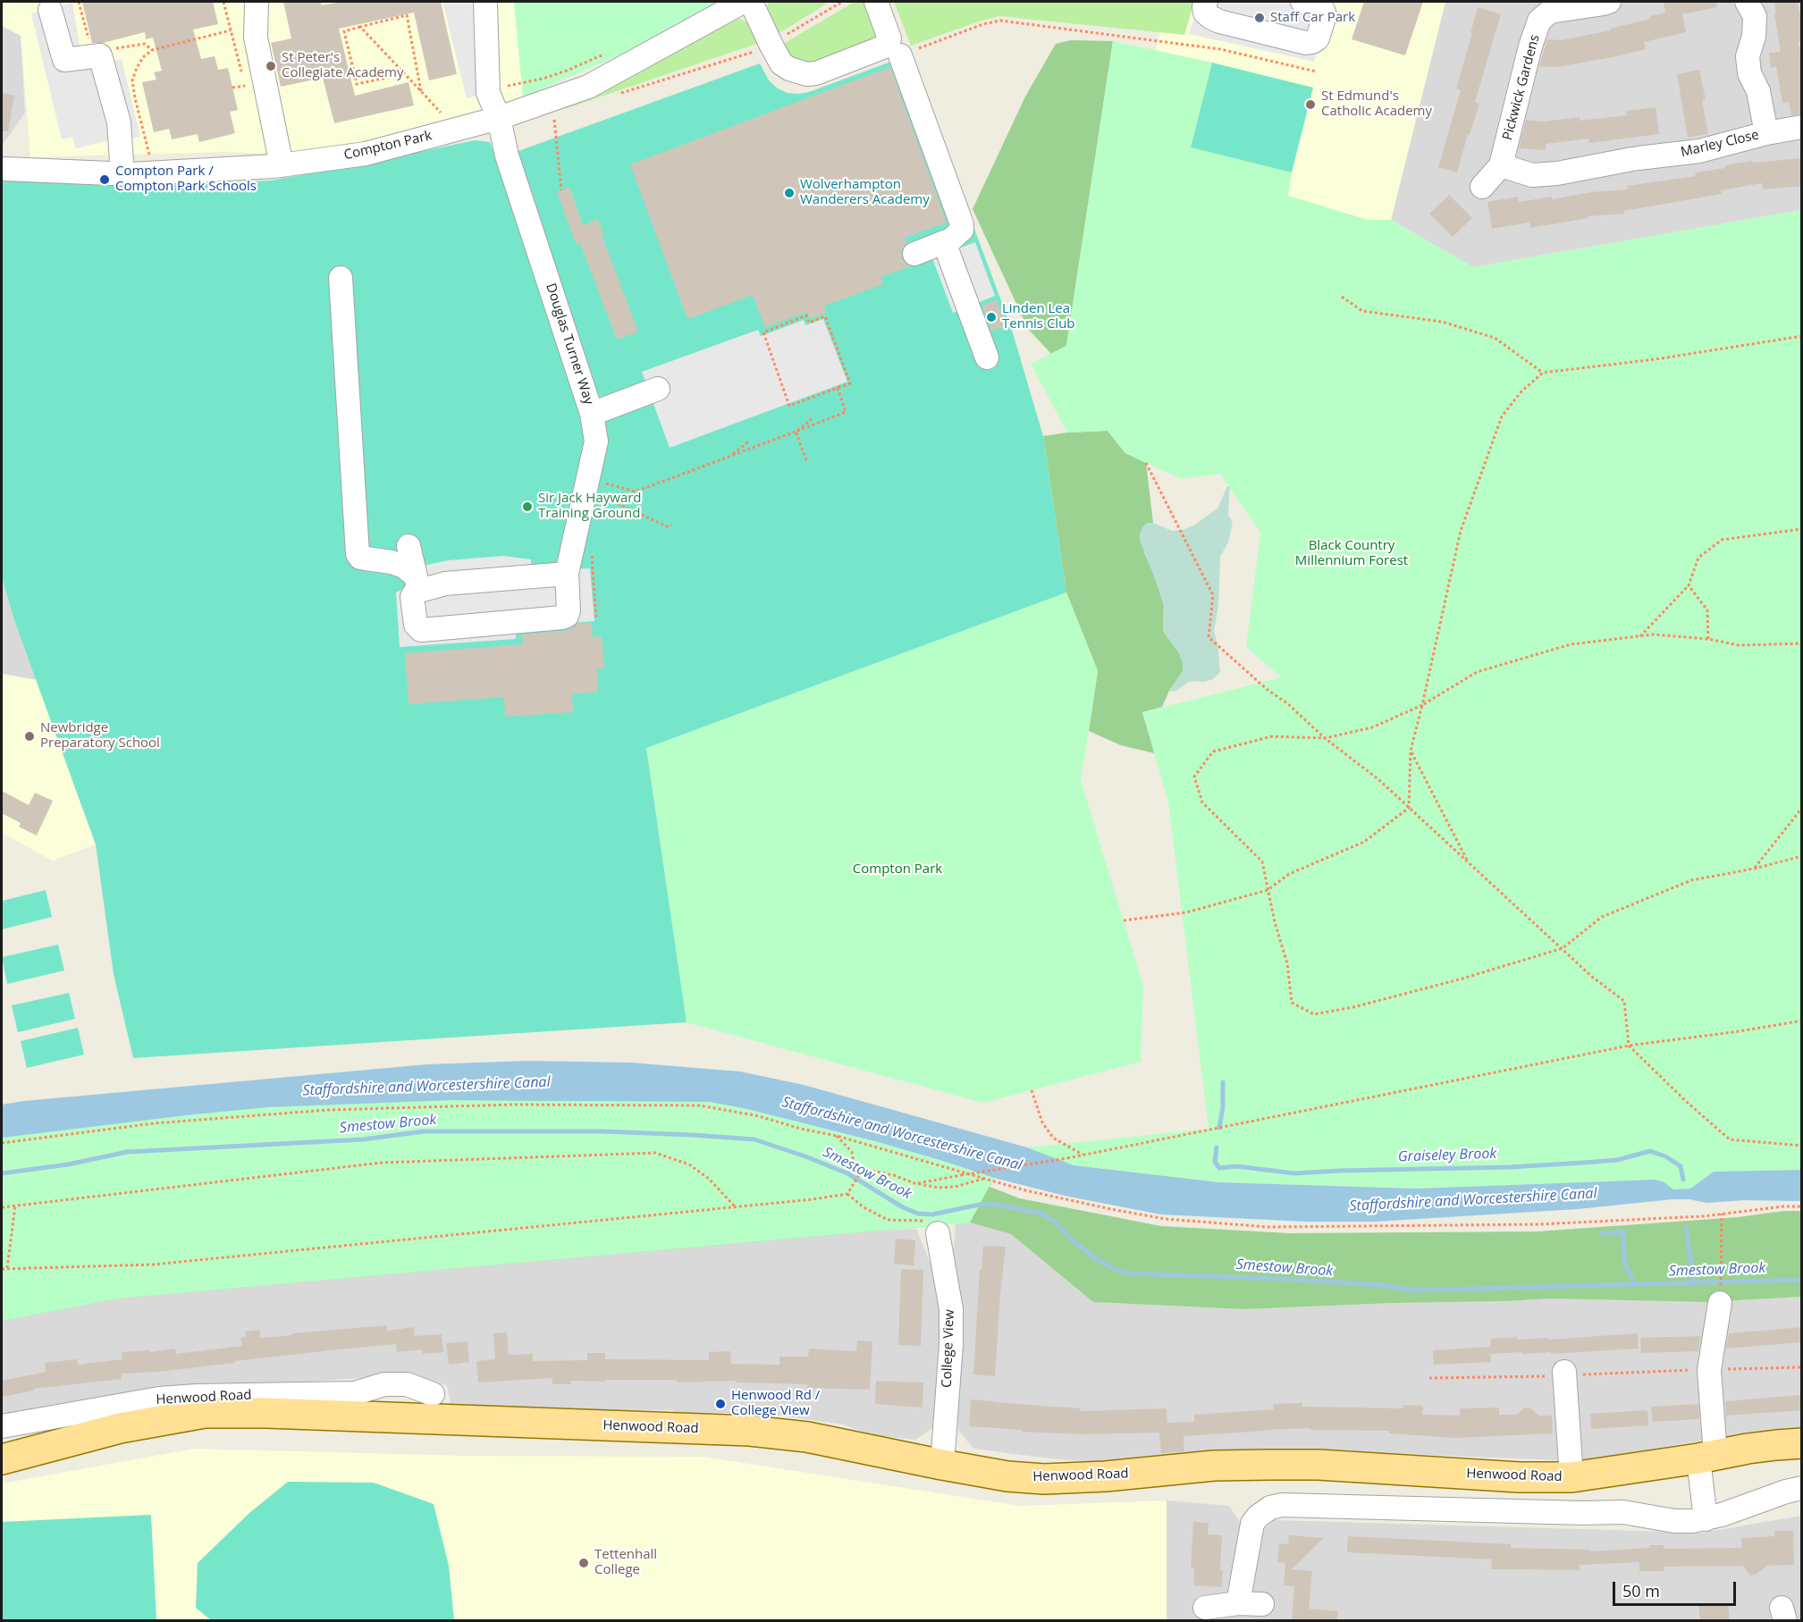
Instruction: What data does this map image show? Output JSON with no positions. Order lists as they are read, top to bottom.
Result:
{
  "streets": {
    "main road": ["Henwood Road"],
    "street": [
      "Pickwick Gardens",
      "Marley Close",
      "Compton Park",
      "Douglas Turner Way",
      "College View"
    ]
  },
  "crossings": [
    ["Pickwick Gardens", "Marley Close"],
    ["Compton Park", "Douglas Turner Way"],
    ["College View", "Henwood Road"]
  ],
  "water": ["Staffordshire and Worcestershire Canal", "Smestow Brook", "Graiseley Brook"],
  "parks": ["Black Country Millennium Forest", "Compton Park"],
  "places": [
    "Staff Car Park",
    "St Peter's Collegiate Academy",
    "St Edmund's Catholic Academy",
    "Compton Park / Compton Park Schools",
    "Wolverhampton Wanderers Academy",
    "Linden Lea Tennis Club",
    "Sir Jack Hayward Training Ground",
    "Newbridge Preparatory School",
    "Henwood Rd / College View",
    "Tettenhall College"
  ],
  "scale_bar": "50 m"
}
